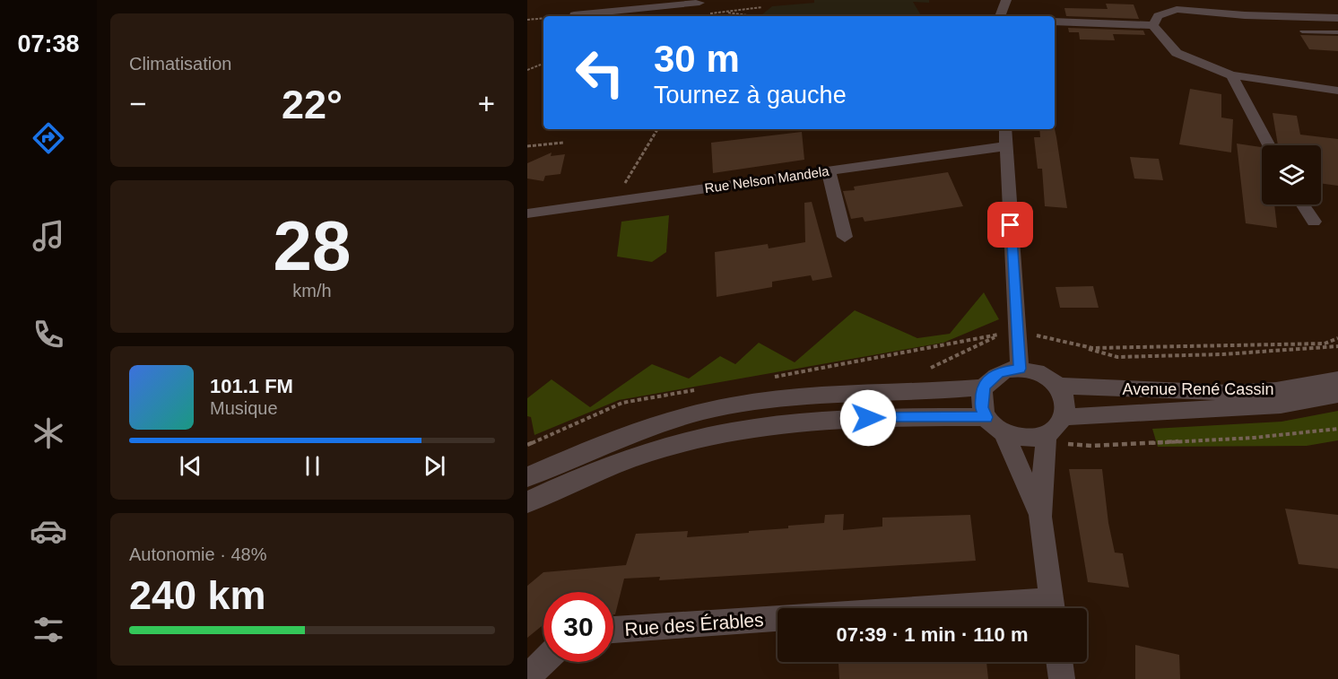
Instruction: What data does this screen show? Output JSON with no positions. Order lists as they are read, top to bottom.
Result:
{
  "streets": {
    "street": ["Rue Nelson Mandela", "Avenue René Cassin", "Rue des Érables"]
  },
  "page": {
    "tabs": "07:38",
    "tile": [
      "Climatisation",
      ["28", "km/h"],
      ["Autonomie · 48%", "240 km"]
    ],
    "turn": ["30 m", "Tournez à gauche"],
    "heat": ["−", "22°", "+"],
    "song": ["101.1 FM", "Musique"],
    "limit": "30",
    "trip": "07:39 · 1 min · 110 m"
  }
}
